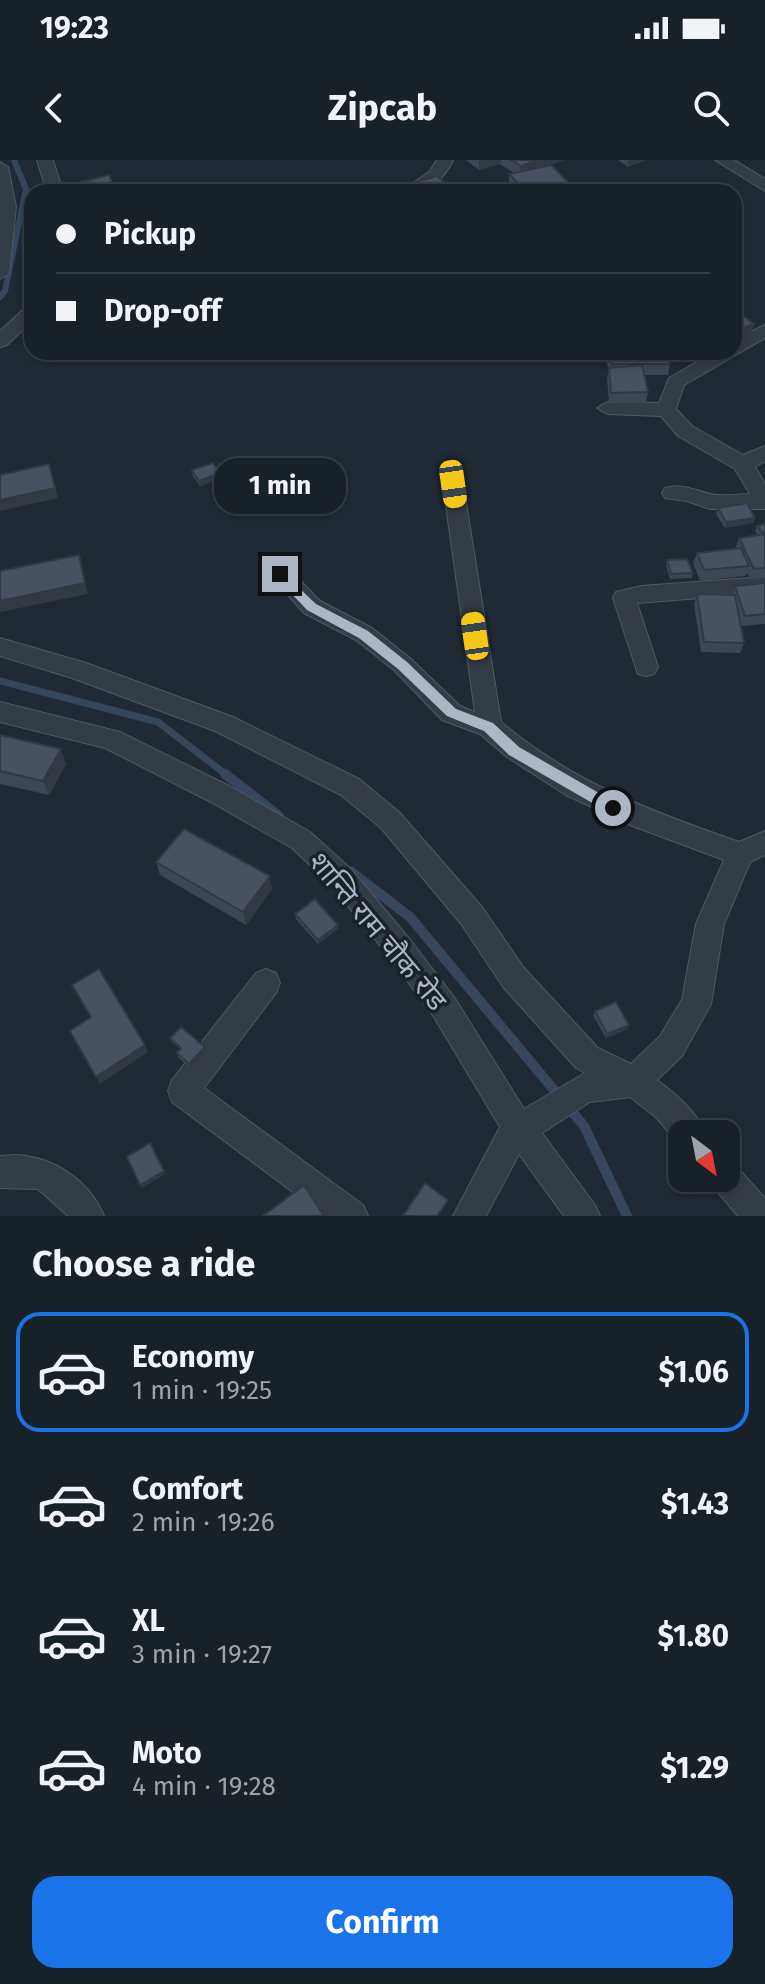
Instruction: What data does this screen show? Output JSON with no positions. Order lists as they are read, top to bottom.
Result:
{
  "streets": {
    "street": ["शान्ति राम चौक रोड"]
  },
  "north": "bottom right",
  "page": {
    "status": "19:23",
    "header": "Zipcab",
    "banner": ["Pickup", "Drop-off"],
    "bubble": "1 min",
    "heading": "Choose a ride",
    "list": [
      {
        "name": "Economy",
        "note": "1 min · 19:25",
        "value": "$1.06"
      },
      {
        "name": "Comfort",
        "note": "2 min · 19:26",
        "value": "$1.43"
      },
      {
        "name": "XL",
        "note": "3 min · 19:27",
        "value": "$1.80"
      },
      {
        "name": "Moto",
        "note": "4 min · 19:28",
        "value": "$1.29"
      }
    ],
    "buttons": "Confirm"
  }
}
